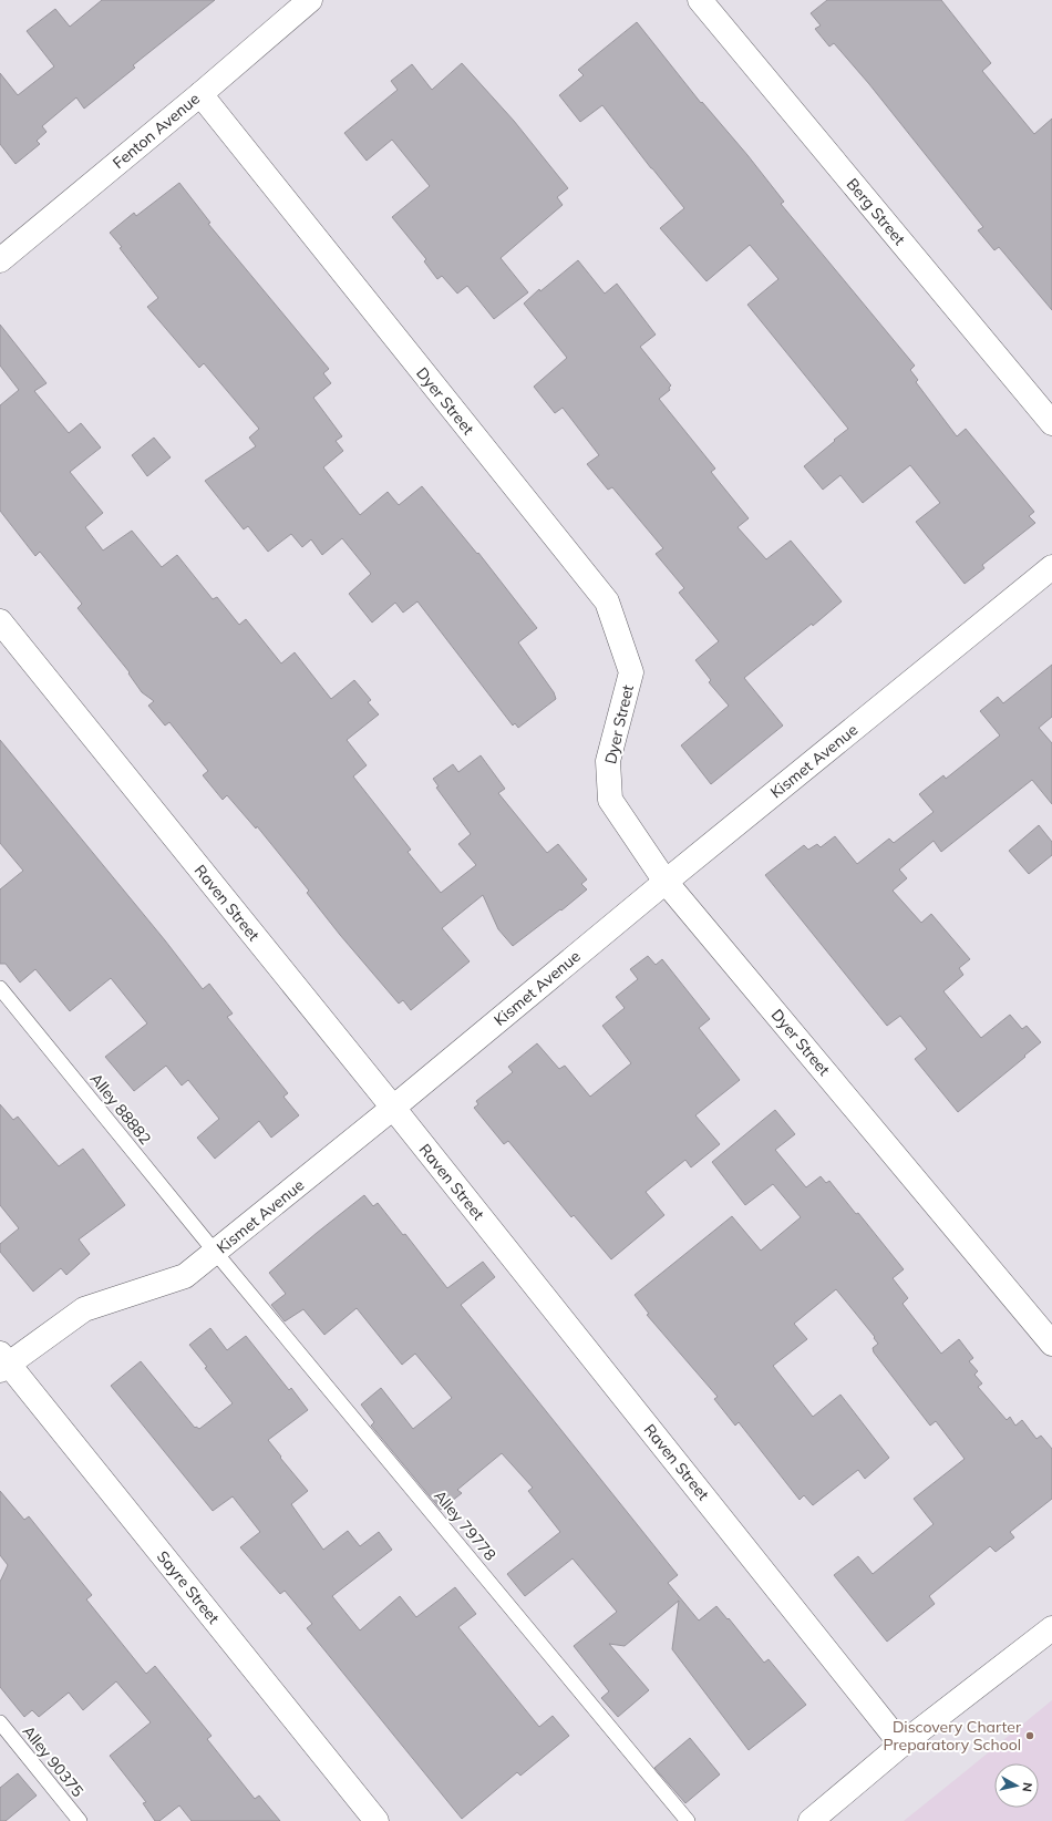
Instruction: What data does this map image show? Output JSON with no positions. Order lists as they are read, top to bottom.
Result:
{
  "streets": {
    "street": [
      "Fenton Avenue",
      "Berg Street",
      "Dyer Street",
      "Kismet Avenue",
      "Raven Street",
      "Sayre Street"
    ],
    "lane": ["Alley 88882", "Alley 79778", "Alley 90375"]
  },
  "crossings": [
    ["Fenton Avenue", "Dyer Street"],
    ["Dyer Street", "Kismet Avenue"],
    ["Kismet Avenue", "Raven Street"],
    ["Kismet Avenue", "Alley 88882"],
    ["Kismet Avenue", "Alley 79778"],
    ["Kismet Avenue", "Sayre Street"],
    ["Alley 88882", "Alley 79778"]
  ],
  "places": ["Discovery Charter Preparatory School"],
  "north": "right"
}
